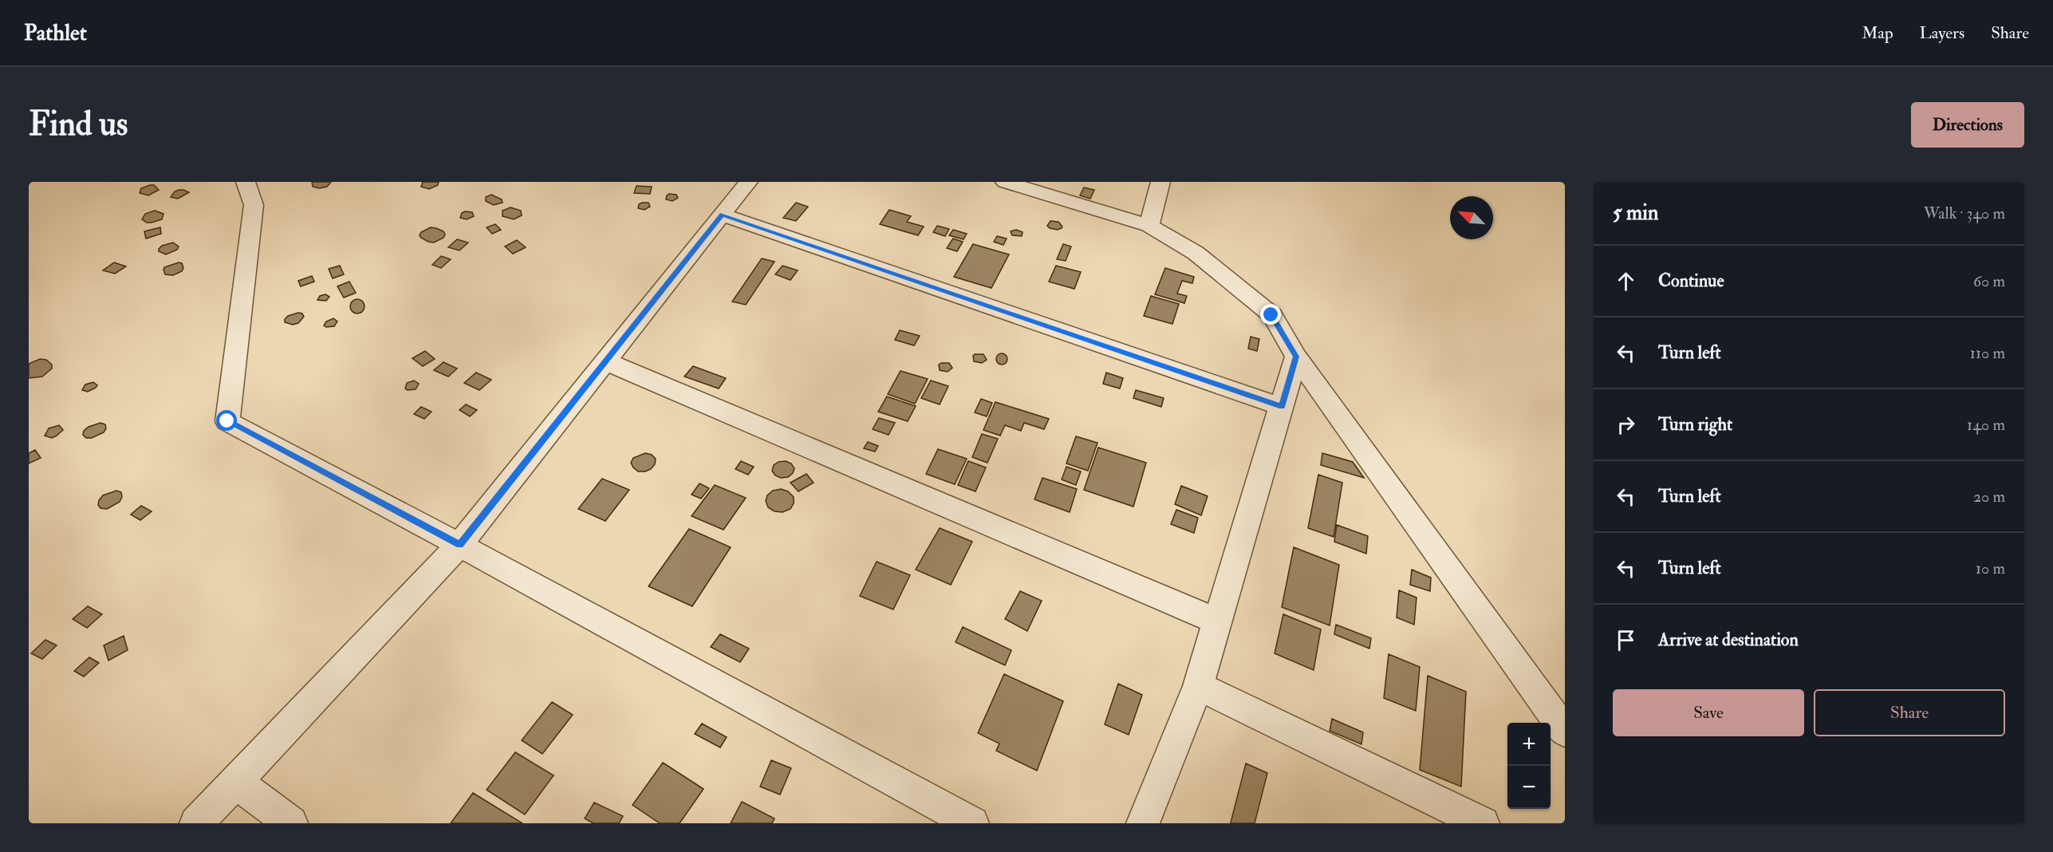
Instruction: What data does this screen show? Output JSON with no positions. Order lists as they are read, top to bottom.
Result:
{
  "north": "top left",
  "page": {
    "header": "Pathlet",
    "nav": ["Map", "Layers", "Share"],
    "buttons": [
      "Directions",
      ["Save", "Share"]
    ],
    "title": "Find us",
    "heading": ["5 min", "Walk · 340 m"],
    "list": [
      ["Continue", "60 m"],
      ["Turn left", "110 m"],
      ["Turn right", "140 m"],
      ["Turn left", "20 m"],
      ["Turn left", "10 m"],
      "Arrive at destination"
    ],
    "map_buttons": ["+", "−"]
  }
}
